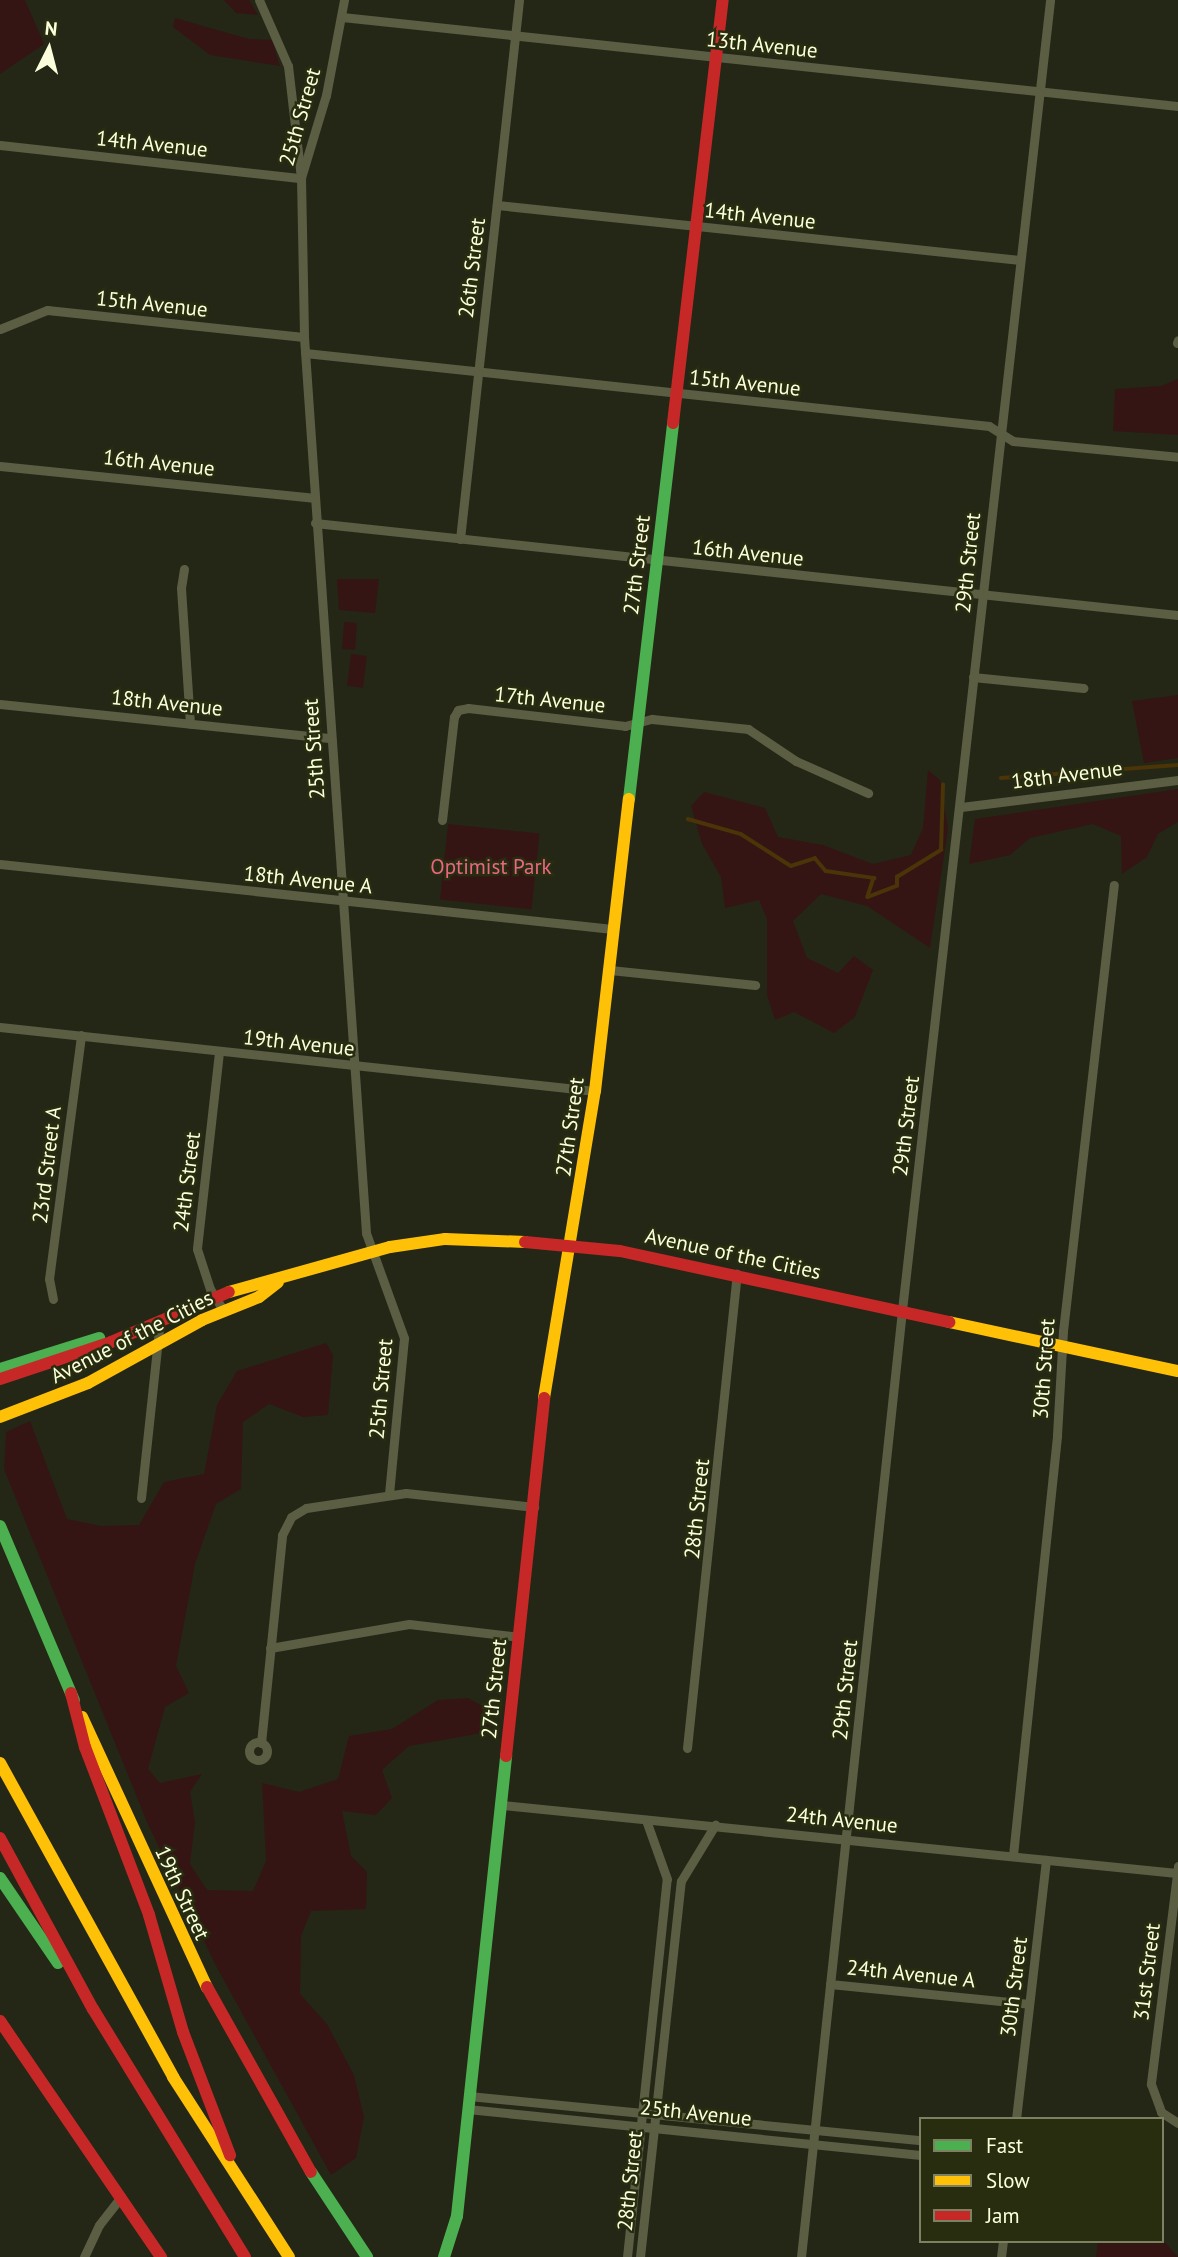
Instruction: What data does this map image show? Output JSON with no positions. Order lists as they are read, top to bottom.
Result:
{
  "streets": {
    "main road": ["27th Street", "Avenue of the Cities", "19th Street"],
    "street": [
      "13th Avenue",
      "25th Street",
      "14th Avenue",
      "26th Street",
      "15th Avenue",
      "16th Avenue",
      "29th Street",
      "17th Avenue",
      "18th Avenue",
      "18th Avenue A",
      "19th Avenue",
      "23rd Street A",
      "24th Street",
      "30th Street",
      "28th Street",
      "24th Avenue",
      "31st Street",
      "24th Avenue A",
      "25th Avenue"
    ]
  },
  "crossings": [
    ["13th Avenue", "25th Street"],
    ["13th Avenue", "26th Street"],
    ["13th Avenue", "29th Street"],
    ["13th Avenue", "27th Street"],
    ["25th Street", "14th Avenue"],
    ["25th Street", "15th Avenue"],
    ["25th Street", "16th Avenue"],
    ["25th Street", "18th Avenue"],
    ["25th Street", "18th Avenue A"],
    ["25th Street", "19th Avenue"],
    ["25th Street", "Avenue of the Cities"],
    ["14th Avenue", "26th Street"],
    ["14th Avenue", "29th Street"],
    ["14th Avenue", "27th Street"],
    ["26th Street", "15th Avenue"],
    ["26th Street", "16th Avenue"],
    ["15th Avenue", "29th Street"],
    ["15th Avenue", "27th Street"],
    ["16th Avenue", "29th Street"],
    ["16th Avenue", "27th Street"],
    ["29th Street", "18th Avenue"],
    ["29th Street", "Avenue of the Cities"],
    ["29th Street", "24th Avenue"],
    ["29th Street", "24th Avenue A"],
    ["29th Street", "25th Avenue"],
    ["27th Street", "17th Avenue"],
    ["27th Street", "18th Avenue A"],
    ["27th Street", "19th Avenue"],
    ["27th Street", "Avenue of the Cities"],
    ["27th Street", "24th Avenue"],
    ["27th Street", "25th Avenue"],
    ["19th Avenue", "23rd Street A"],
    ["19th Avenue", "24th Street"],
    ["24th Street", "Avenue of the Cities"],
    ["Avenue of the Cities", "30th Street"],
    ["Avenue of the Cities", "28th Street"],
    ["30th Street", "24th Avenue"],
    ["30th Street", "24th Avenue A"],
    ["28th Street", "24th Avenue"],
    ["28th Street", "25th Avenue"],
    ["24th Avenue", "31st Street"]
  ],
  "parks": ["Optimist Park"],
  "legend": ["Fast", "Slow", "Jam"],
  "north": "top"
}
